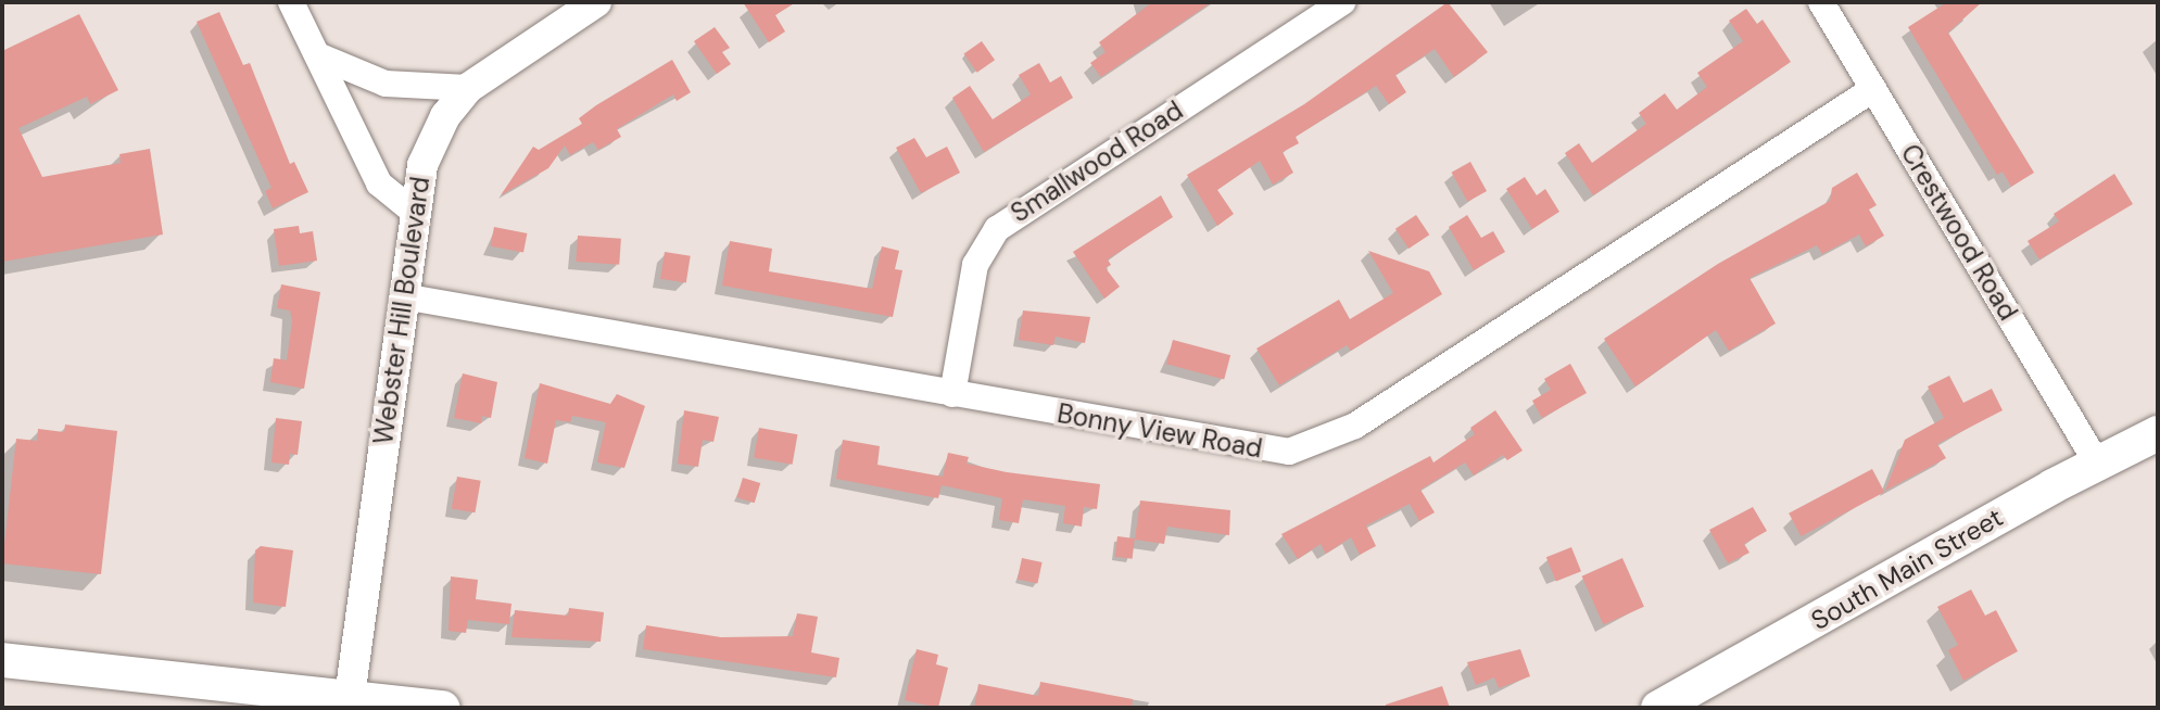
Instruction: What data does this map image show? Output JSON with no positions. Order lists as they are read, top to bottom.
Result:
{
  "streets": {
    "main road": ["South Main Street"],
    "street": [
      "Smallwood Road",
      "Crestwood Road",
      "Webster Hill Boulevard",
      "Bonny View Road"
    ]
  },
  "crossings": [
    ["Smallwood Road", "Bonny View Road"],
    ["Crestwood Road", "Bonny View Road"],
    ["Crestwood Road", "South Main Street"],
    ["Webster Hill Boulevard", "Bonny View Road"]
  ]
}
